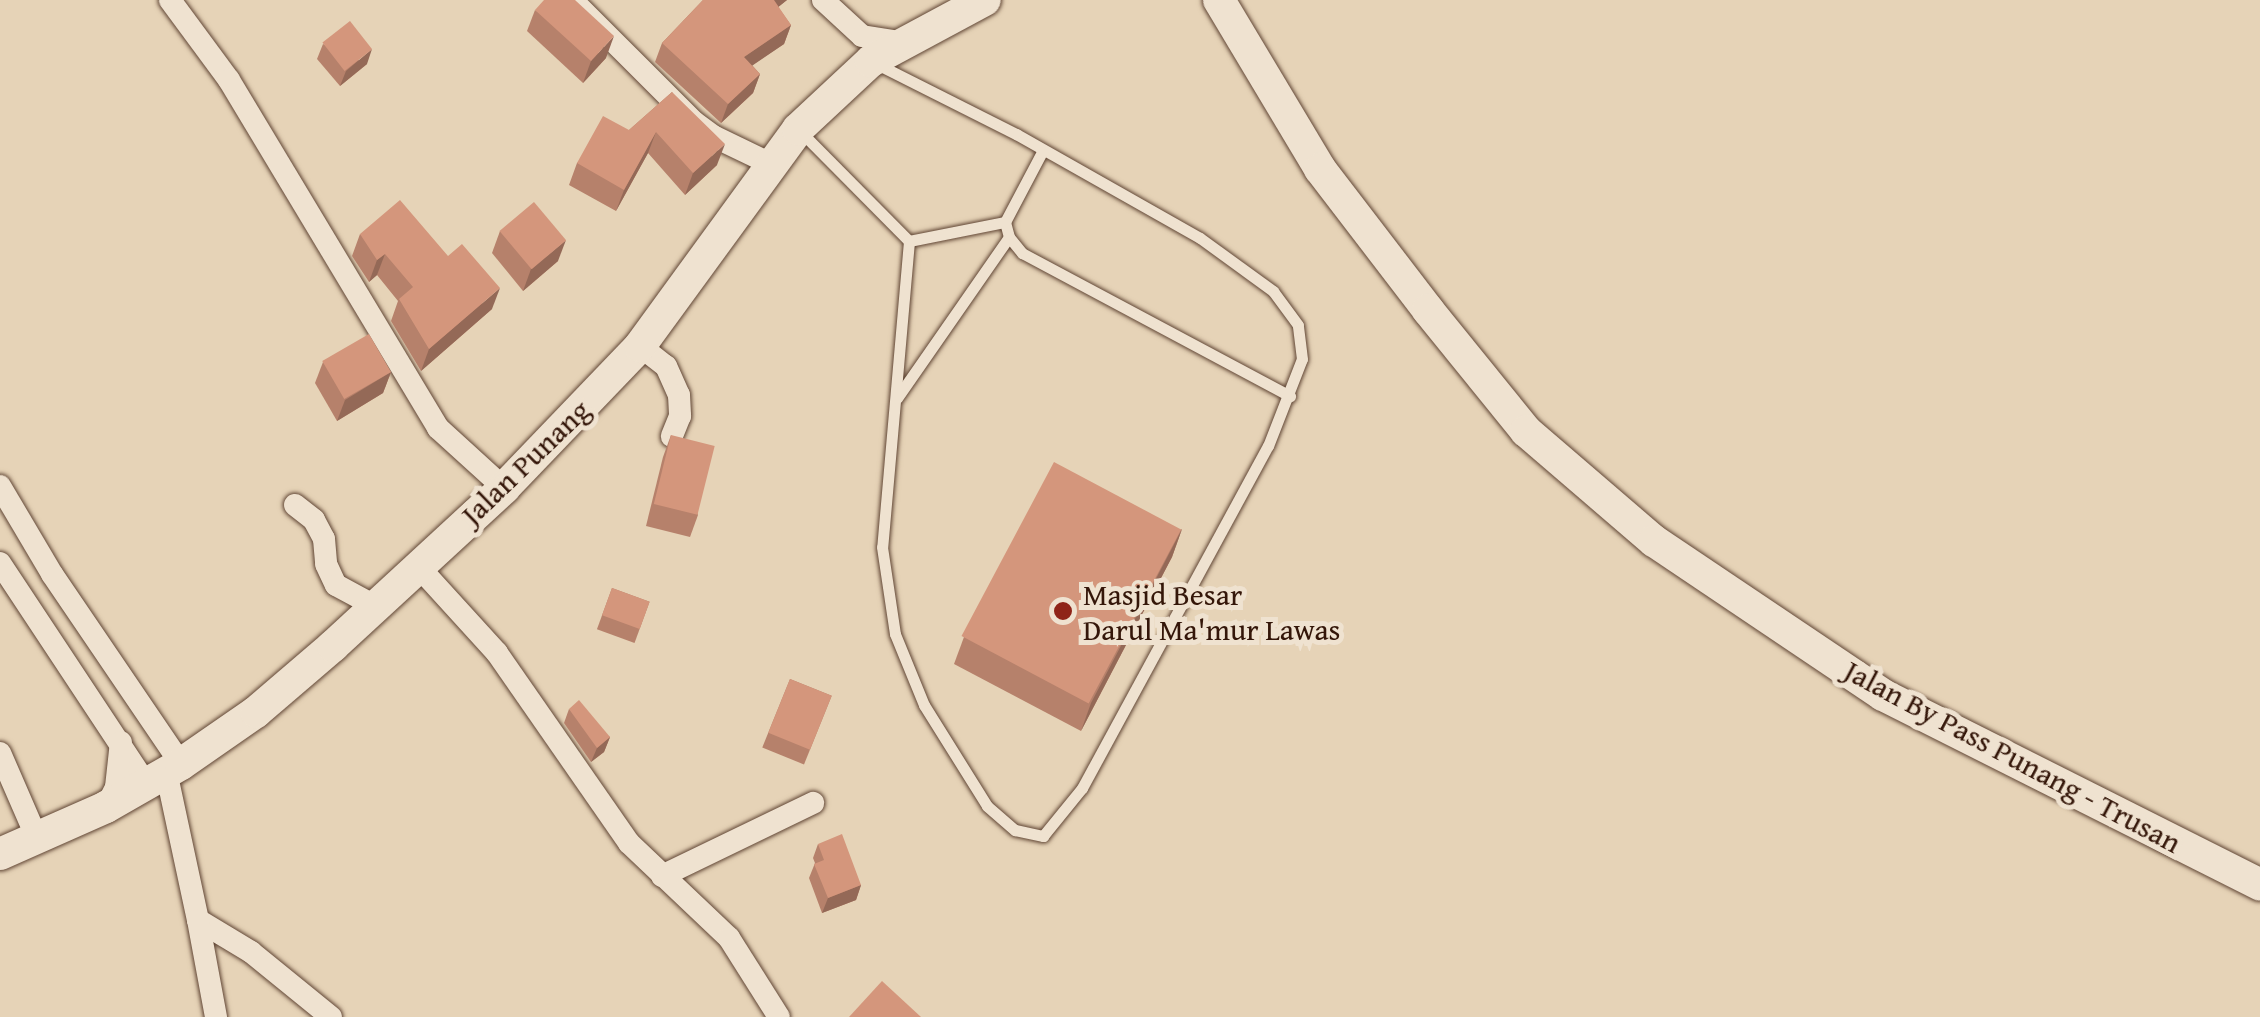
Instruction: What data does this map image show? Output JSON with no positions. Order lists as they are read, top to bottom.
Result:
{
  "streets": {
    "street": ["Jalan Punang", "Jalan By Pass Punang - Trusan"]
  },
  "places": ["Masjid Besar Darul Ma'mur Lawas"]
}
